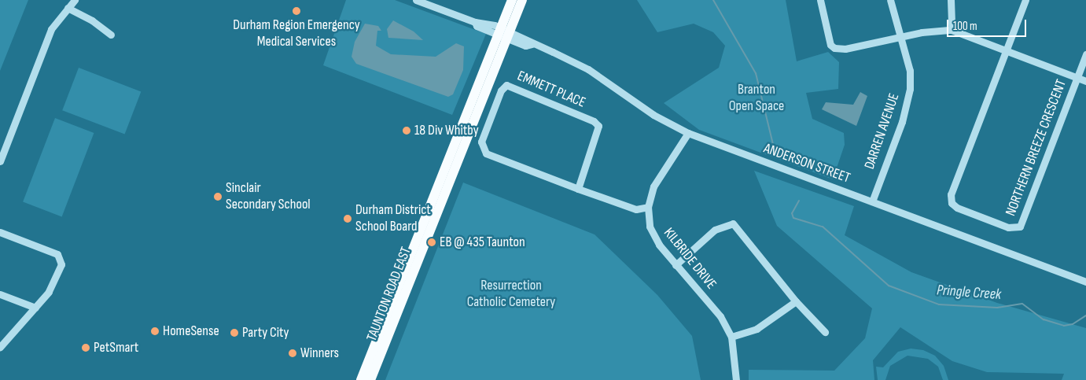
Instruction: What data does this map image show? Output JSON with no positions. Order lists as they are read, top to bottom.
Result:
{
  "streets": {
    "main road": ["TAUNTON ROAD EAST"],
    "street": [
      "EMMETT PLACE",
      "DARREN AVENUE",
      "NORTHERN BREEZE CRESCENT",
      "ANDERSON STREET",
      "KILBRIDE DRIVE"
    ]
  },
  "crossings": [
    ["EMMETT PLACE", "KILBRIDE DRIVE"],
    ["DARREN AVENUE", "ANDERSON STREET"],
    ["ANDERSON STREET", "KILBRIDE DRIVE"],
    ["ANDERSON STREET", "TAUNTON ROAD EAST"]
  ],
  "water": ["Pringle Creek"],
  "parks": ["Branton Open Space", "Resurrection Catholic Cemetery"],
  "places": [
    "Durham Region Emergency Medical Services",
    "18 Div Whitby",
    "Sinclair Secondary School",
    "Durham District School Board",
    "EB @ 435 Taunton",
    "HomeSense",
    "Party City",
    "PetSmart",
    "Winners"
  ],
  "scale_bar": "100 m"
}
